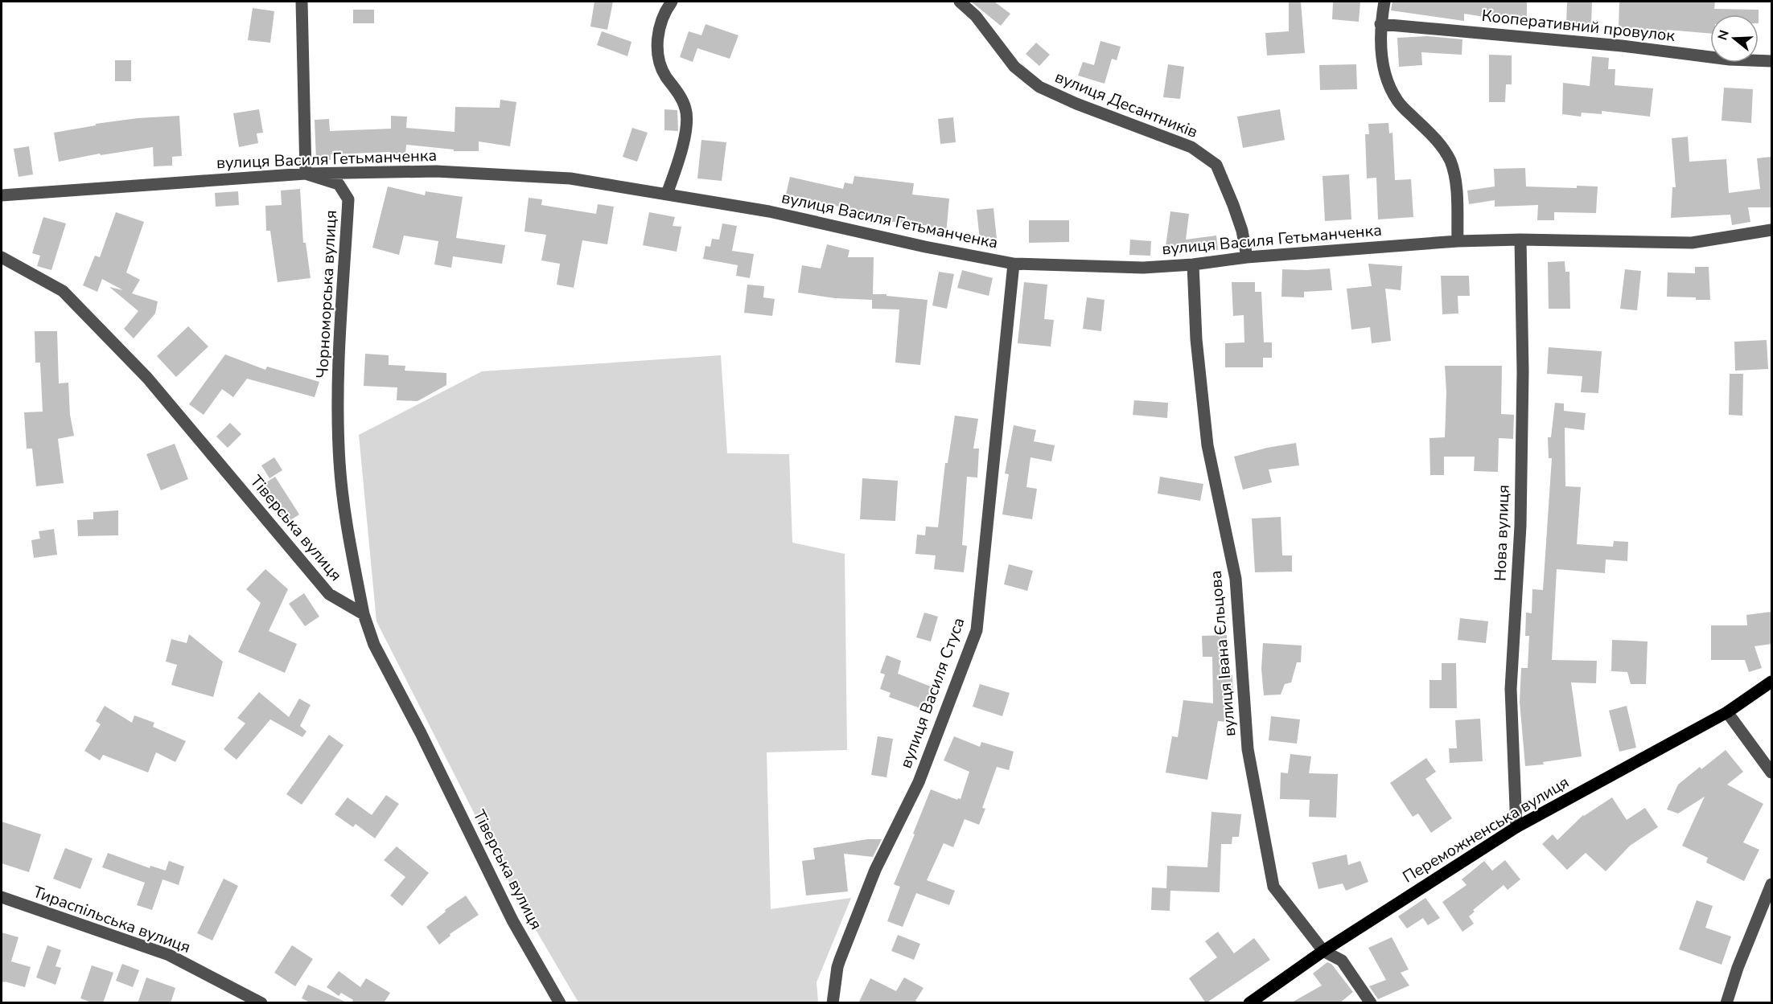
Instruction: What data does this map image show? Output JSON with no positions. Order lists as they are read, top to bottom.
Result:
{
  "streets": {
    "main road": ["Переможненська вулиця"],
    "street": [
      "Кооперативний провулок",
      "вулиця Десантників",
      "вулиця Василя Гетьманченка",
      "Чорноморська вулиця",
      "Тіверська вулиця",
      "Нова вулиця",
      "вулиця Івана Єльцова",
      "вулиця Василя Стуса",
      "Тираспільська вулиця"
    ]
  },
  "crossings": [
    ["вулиця Десантників", "вулиця Василя Гетьманченка"],
    ["вулиця Василя Гетьманченка", "Чорноморська вулиця"],
    ["вулиця Василя Гетьманченка", "Нова вулиця"],
    ["вулиця Василя Гетьманченка", "вулиця Івана Єльцова"],
    ["вулиця Василя Гетьманченка", "вулиця Василя Стуса"],
    ["Чорноморська вулиця", "Тіверська вулиця"],
    ["Нова вулиця", "Переможненська вулиця"],
    ["вулиця Івана Єльцова", "Переможненська вулиця"]
  ],
  "north": "left"
}
